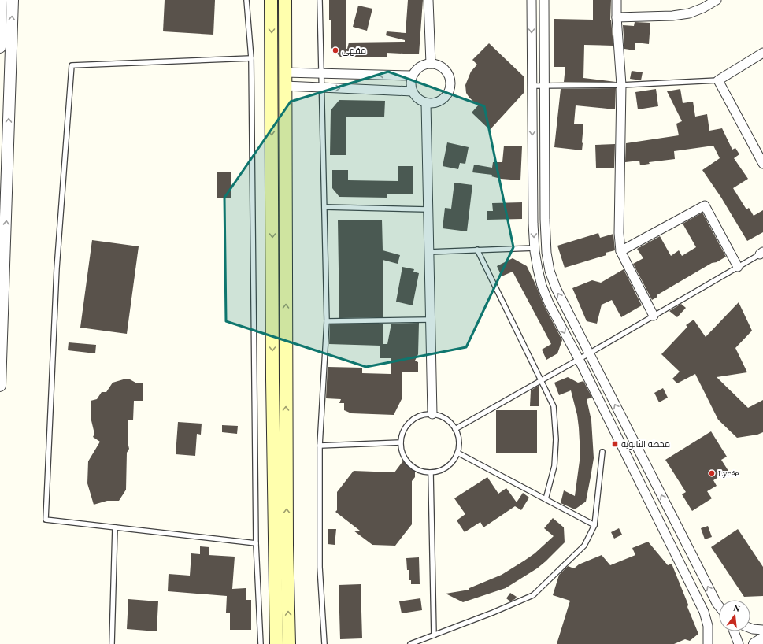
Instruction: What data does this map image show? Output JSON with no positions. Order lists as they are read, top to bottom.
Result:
{
  "places": {
    "other": ["مقهى", "Lycée"],
    "transit": ["محطة الثانوية"]
  },
  "north": "top"
}
